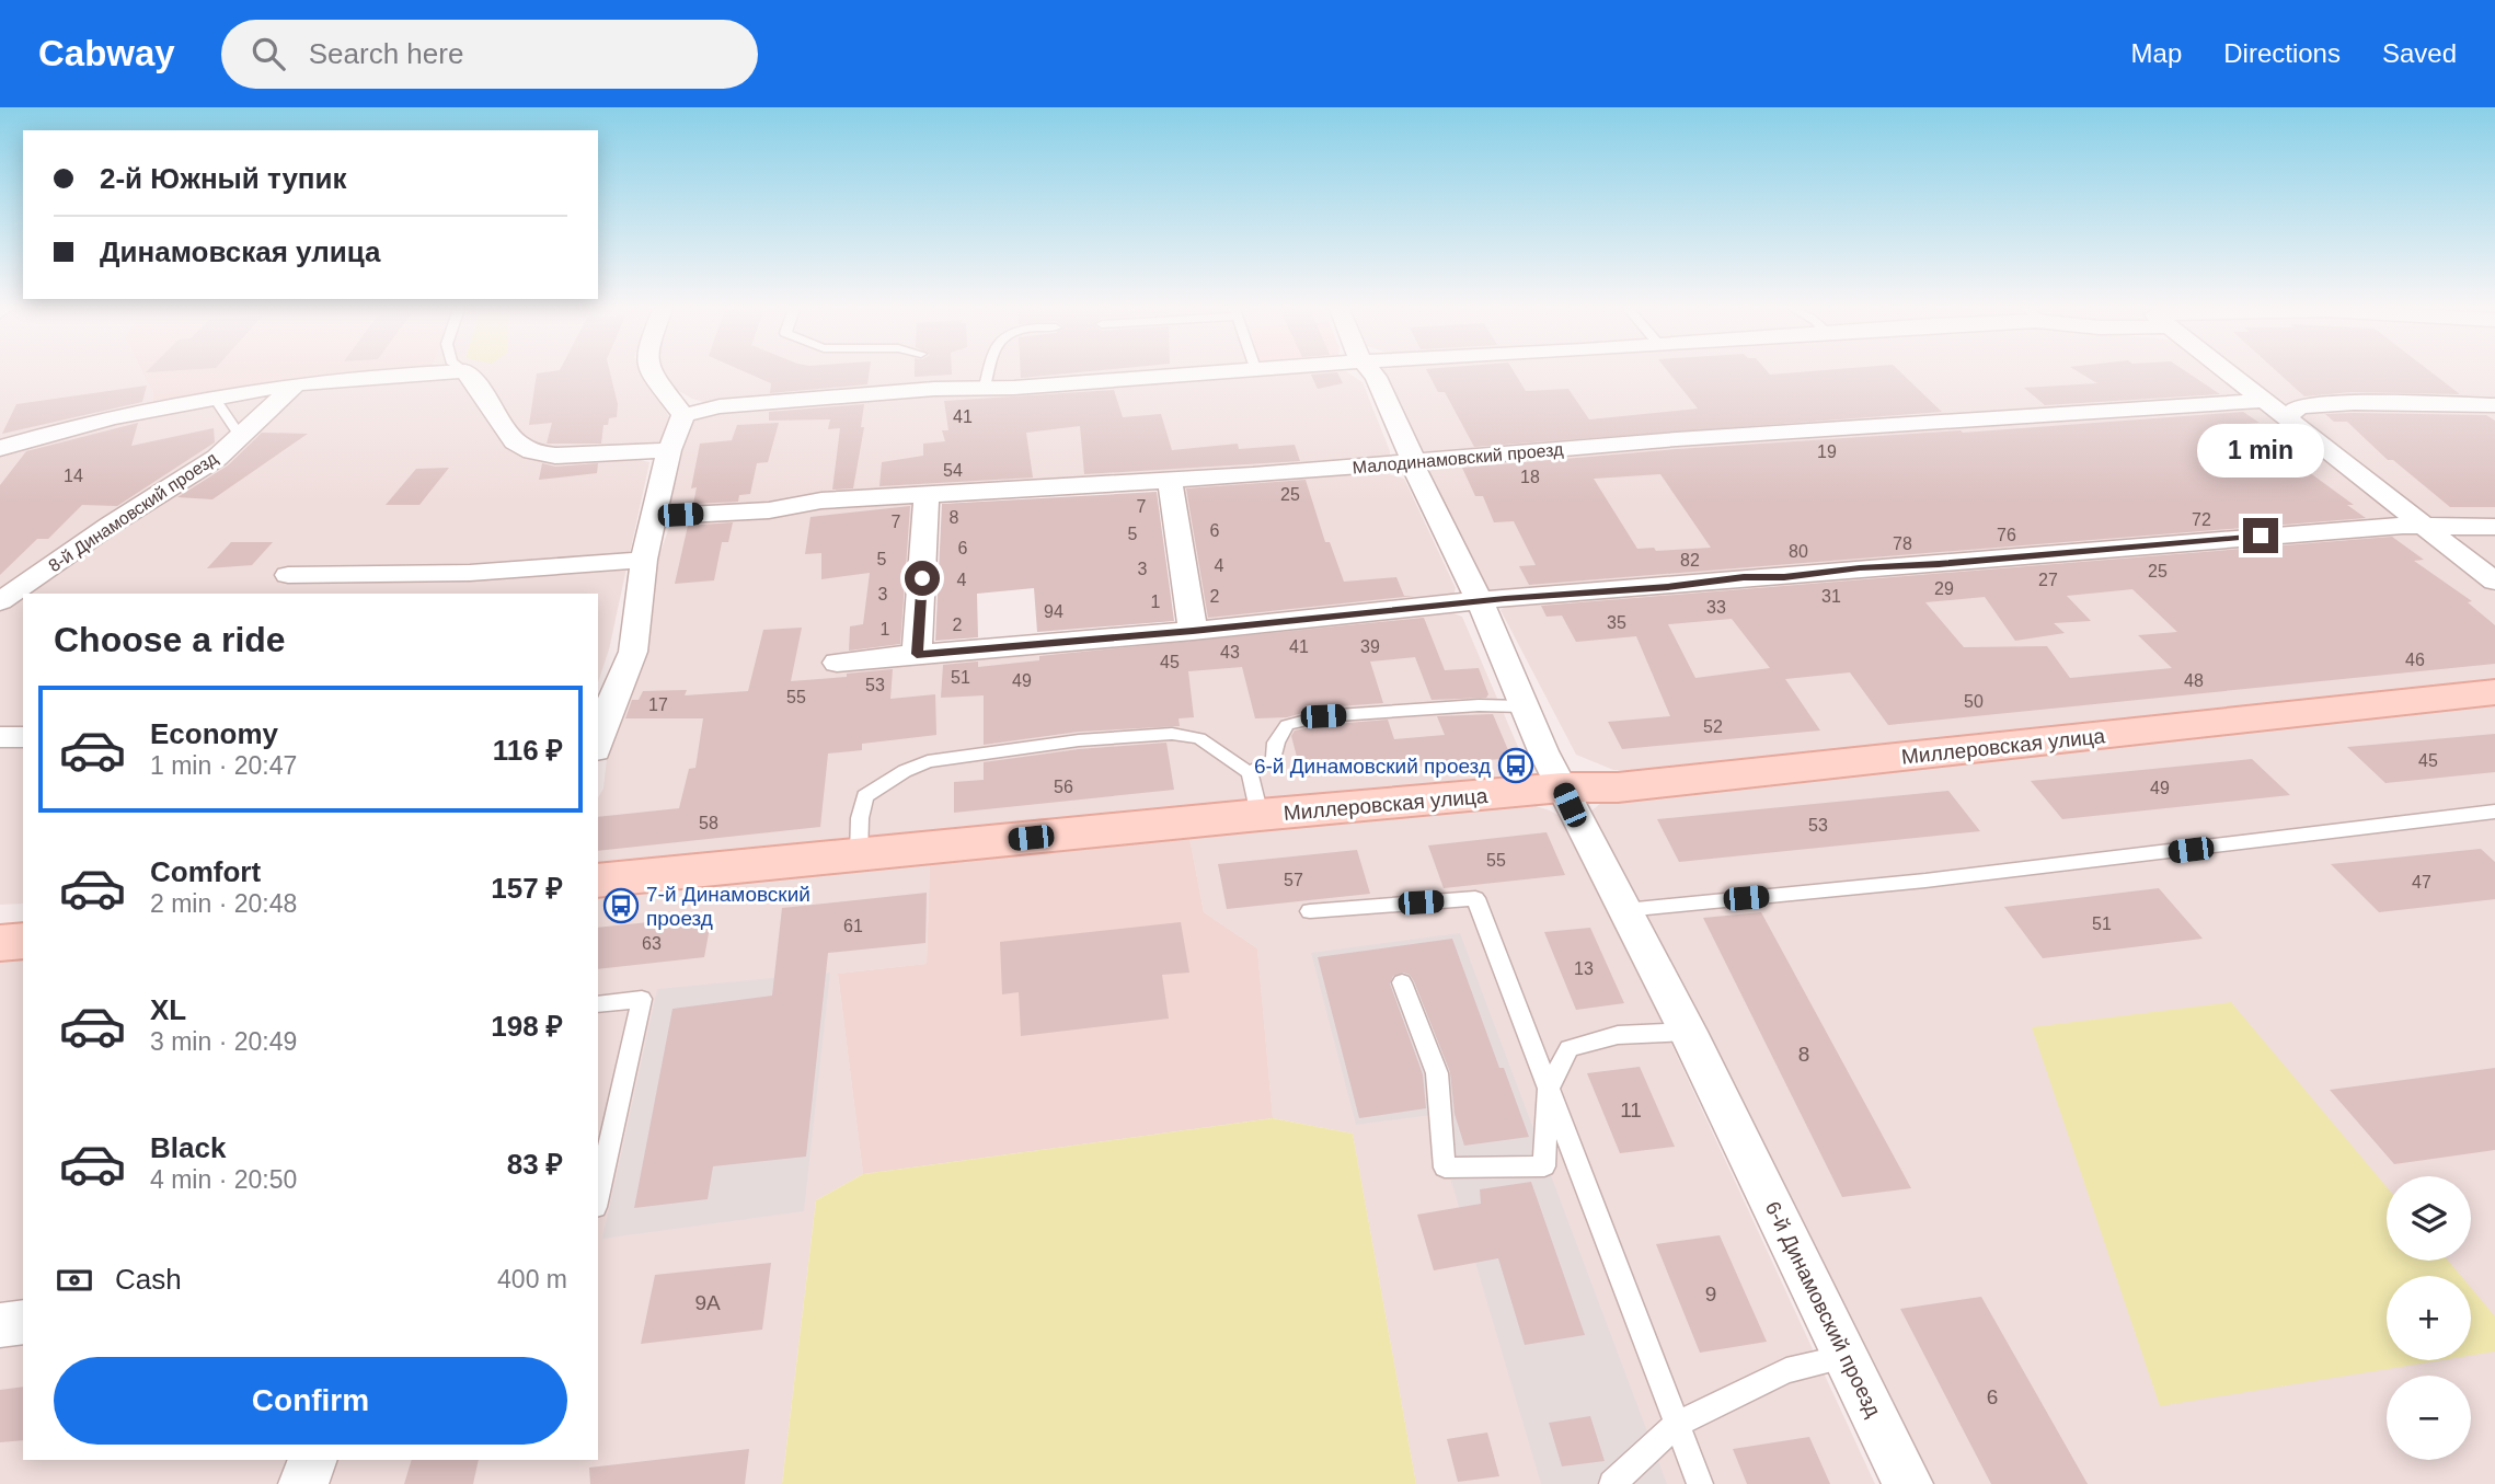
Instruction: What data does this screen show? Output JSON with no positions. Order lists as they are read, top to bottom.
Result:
{
  "streets": {
    "street": [
      "Малодинамовский проезд",
      "8-й Динамовский проезд",
      "Миллеровская улица",
      "6-й Динамовский проезд"
    ]
  },
  "crossings": [
    ["Малодинамовский проезд", "6-й Динамовский проезд"],
    ["Миллеровская улица", "6-й Динамовский проезд"]
  ],
  "places": {
    "bus stop": ["6-й Динамовский проезд", "7-й Динамовский проезд"]
  },
  "house_numbers": [
    "41",
    "19",
    "54",
    "14",
    "18",
    "25",
    "7",
    "8",
    "72",
    "7",
    "6",
    "5",
    "76",
    "78",
    "6",
    "80",
    "5",
    "82",
    "4",
    "3",
    "25",
    "4",
    "27",
    "29",
    "3",
    "2",
    "31",
    "1",
    "33",
    "94",
    "35",
    "2",
    "1",
    "41",
    "39",
    "43",
    "46",
    "45",
    "51",
    "49",
    "48",
    "53",
    "55",
    "50",
    "17",
    "52",
    "45",
    "56",
    "49",
    "58",
    "53",
    "55",
    "57",
    "47",
    "51",
    "61",
    "63",
    "13",
    "8",
    "11",
    "9",
    "9А",
    "6"
  ],
  "page": {
    "header": "Cabway",
    "search": "Search here",
    "nav": ["Map", "Directions", "Saved"],
    "banner": ["2-й Южный тупик", "Динамовская улица"],
    "bubble": "1 min",
    "heading": "Choose a ride",
    "list": [
      {
        "name": "Economy",
        "note": "1 min · 20:47",
        "value": "116 ₽"
      },
      {
        "name": "Comfort",
        "note": "2 min · 20:48",
        "value": "157 ₽"
      },
      {
        "name": "XL",
        "note": "3 min · 20:49",
        "value": "198 ₽"
      },
      {
        "name": "Black",
        "note": "4 min · 20:50",
        "value": "83 ₽"
      }
    ],
    "map_buttons": ["+", "−"],
    "pay": ["Cash", "400 m"],
    "buttons": "Confirm"
  }
}
